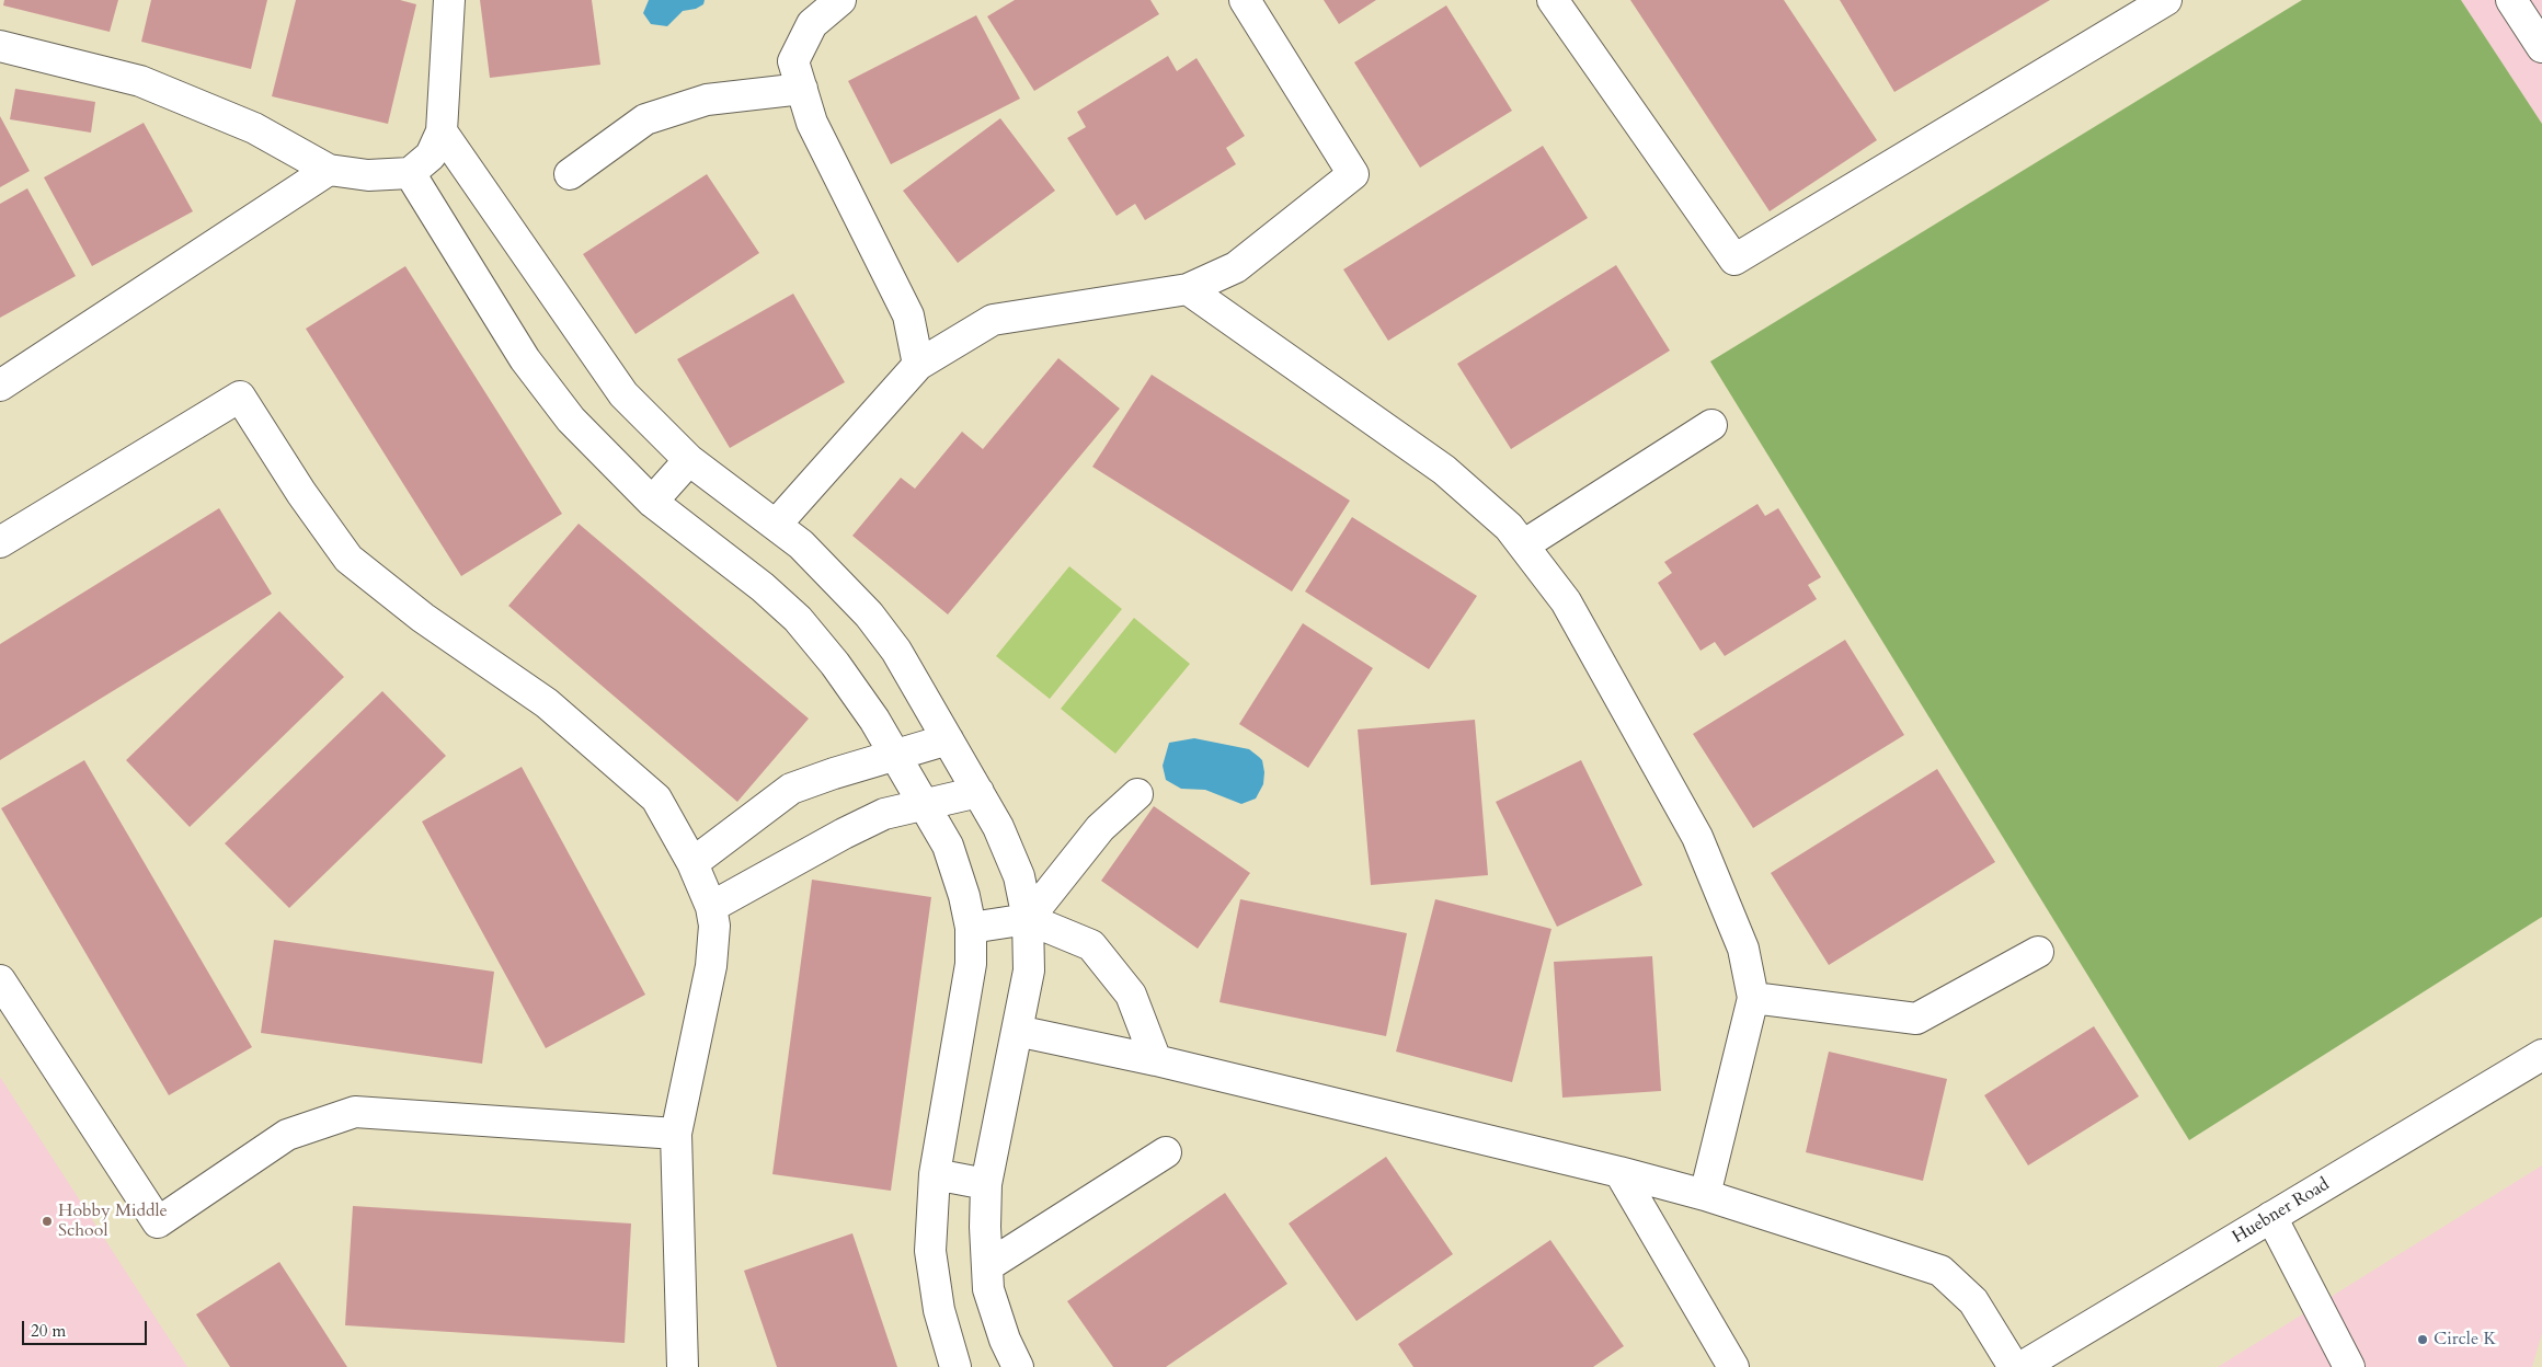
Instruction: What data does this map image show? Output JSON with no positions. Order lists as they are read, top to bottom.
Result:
{
  "streets": {
    "main road": ["Huebner Road"]
  },
  "places": ["Hobby Middle School", "Circle K"],
  "scale_bar": "20 m"
}
